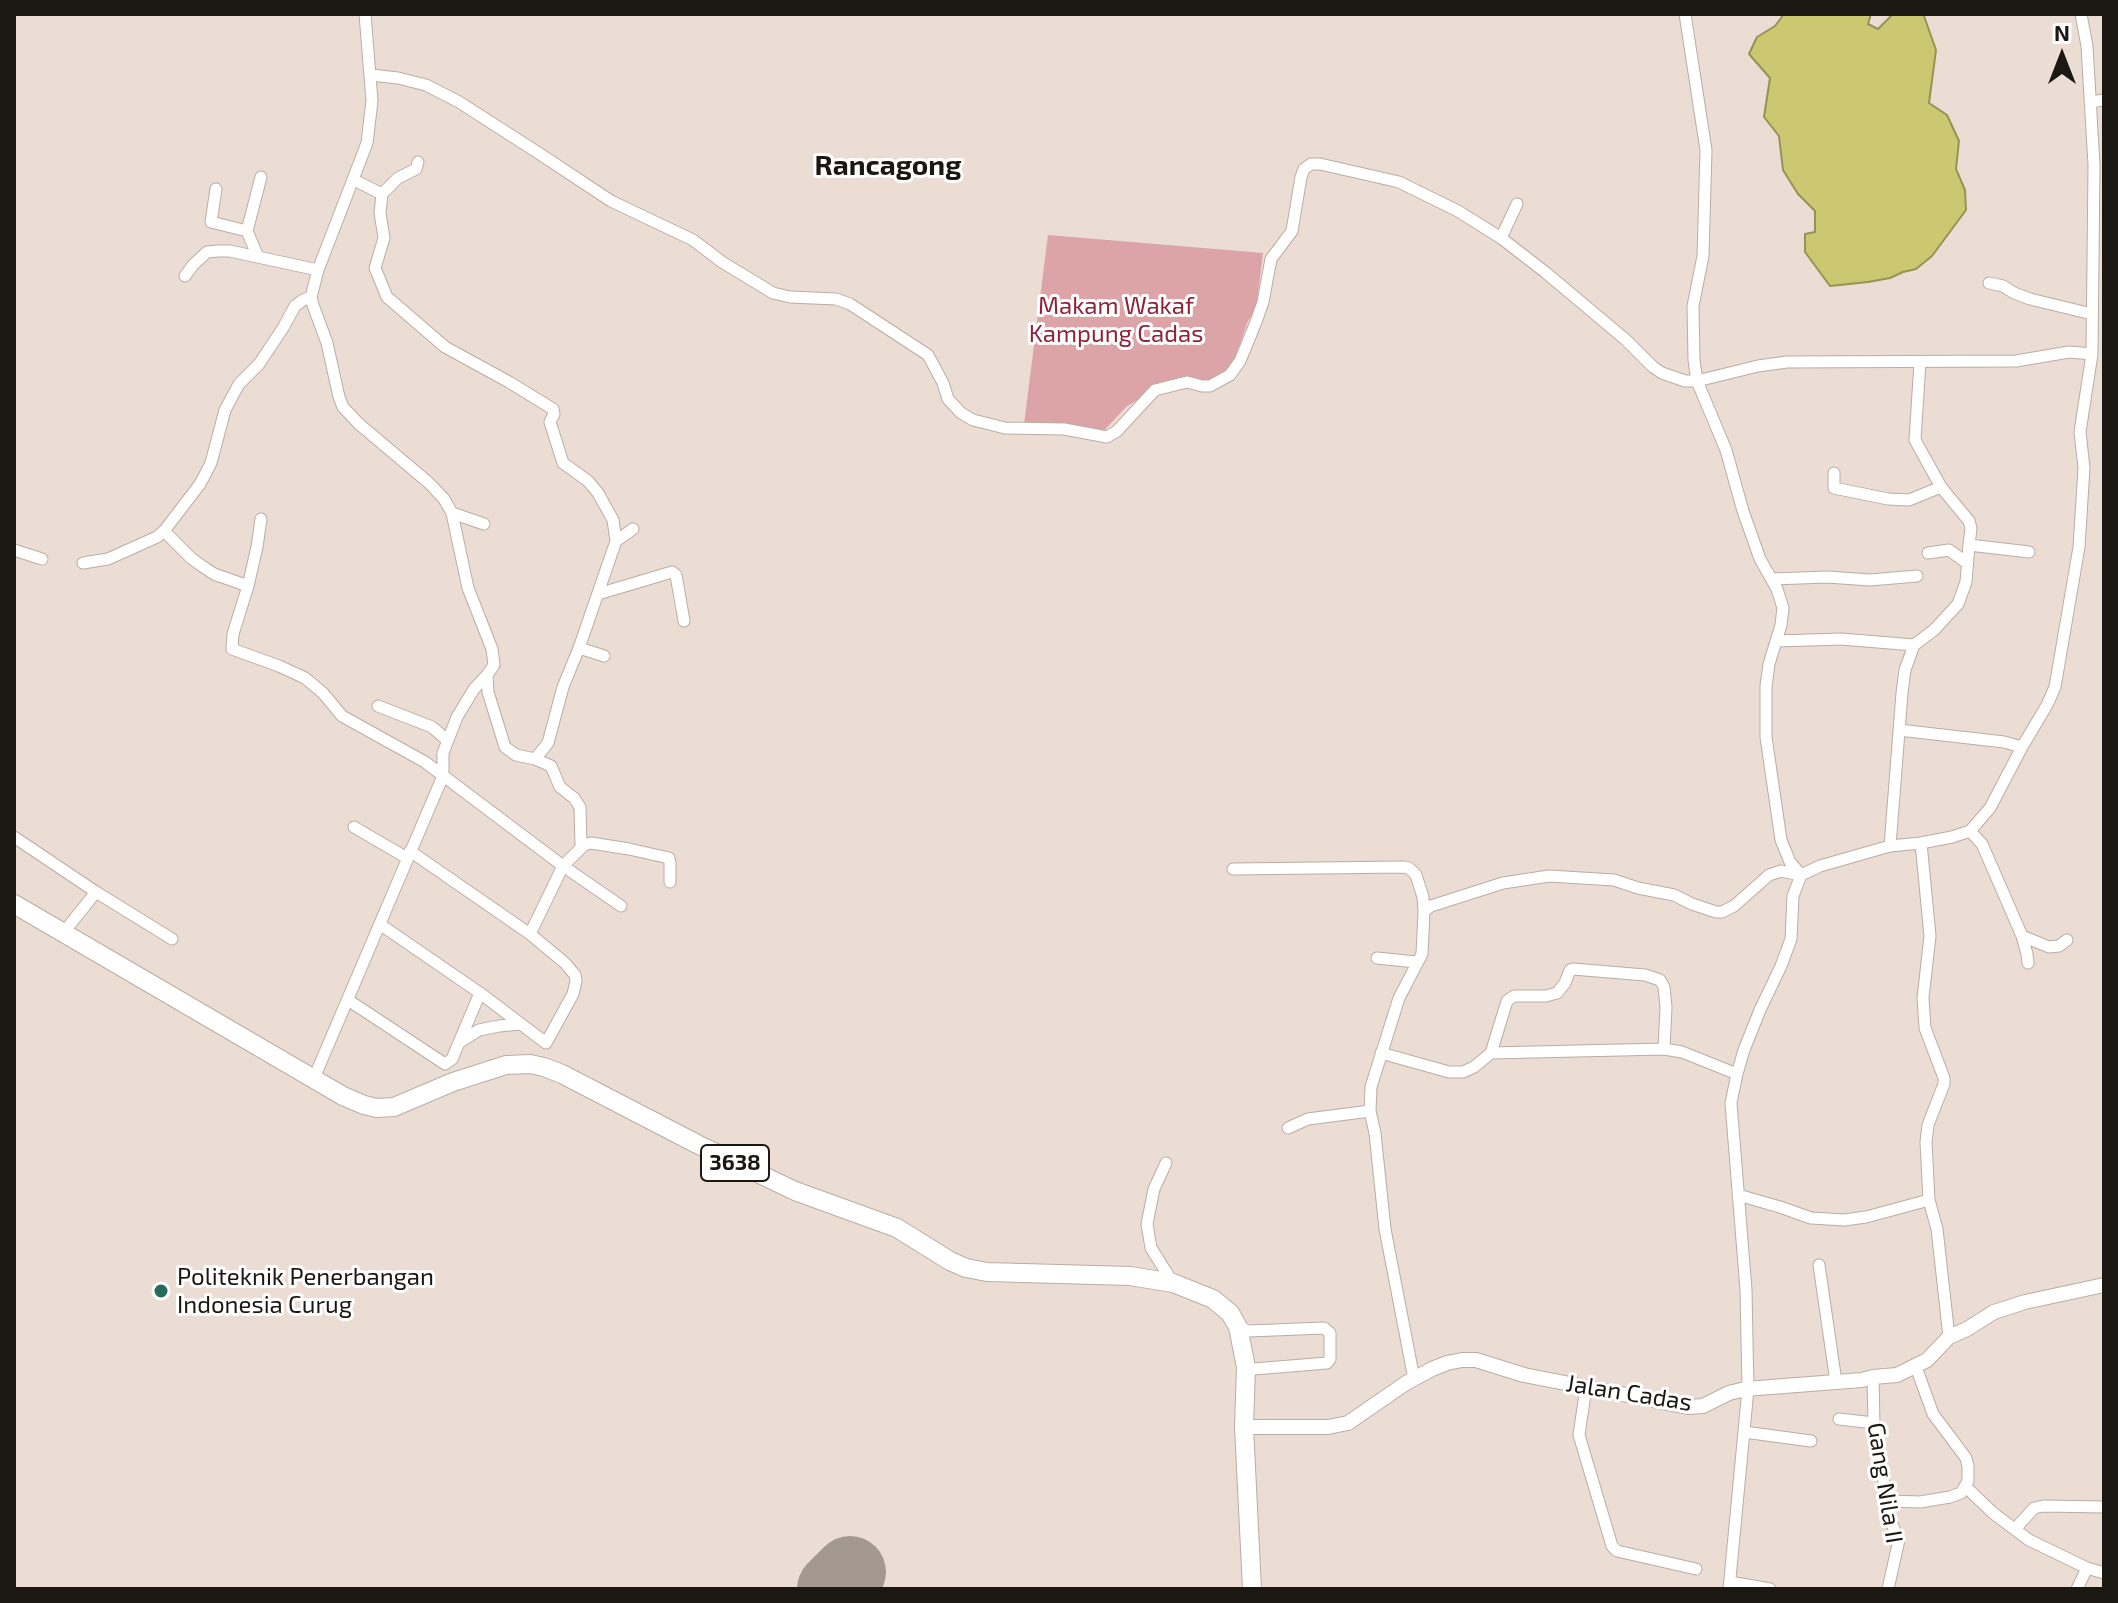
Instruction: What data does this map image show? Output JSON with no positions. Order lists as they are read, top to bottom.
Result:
{
  "streets": {
    "main road": ["3638"],
    "street": ["Jalan Cadas", "Gang Nila II"]
  },
  "crossings": [
    ["Jalan Cadas", "Gang Nila II"]
  ],
  "districts": ["Rancagong"],
  "parks": ["Makam Wakaf Kampung Cadas"],
  "places": ["Politeknik Penerbangan Indonesia Curug"],
  "north": "top"
}
